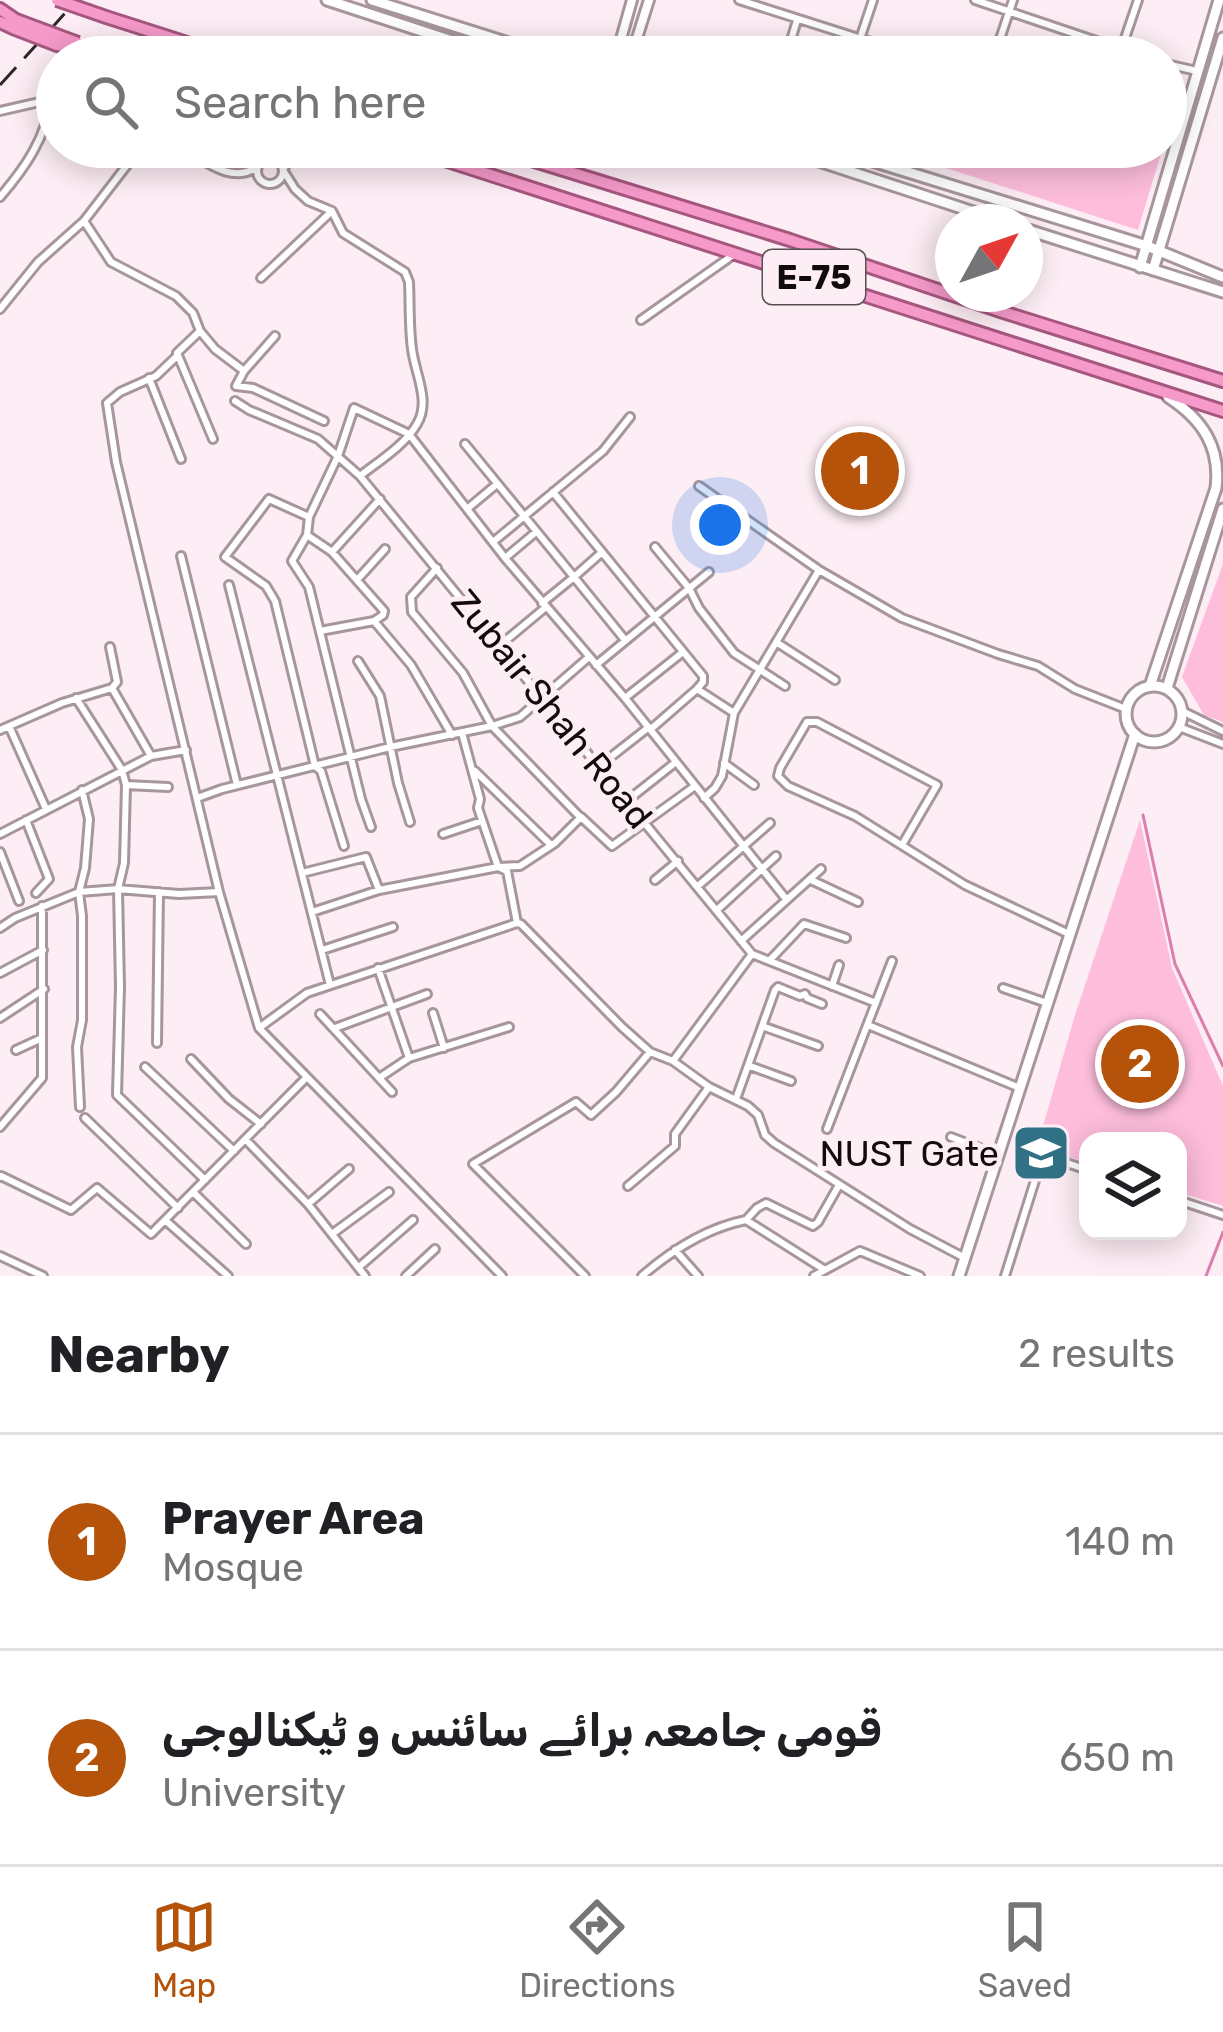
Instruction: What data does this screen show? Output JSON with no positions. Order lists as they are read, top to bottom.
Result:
{
  "streets": {
    "highway": ["E-75"],
    "street": ["Zubair Shah Road"]
  },
  "places": {
    "school or university": ["NUST Gate"]
  },
  "north": "top right",
  "page": {
    "search": "Search here",
    "pins": ["1", "2"],
    "heading": ["Nearby", "2 results"],
    "list": [
      {
        "mark": "1",
        "name": "Prayer Area",
        "note": "Mosque",
        "value": "140 m"
      },
      {
        "mark": "2",
        "name": "قومی جامعہ برائے سائنس و ٹیکنالوجی",
        "note": "University",
        "value": "650 m"
      }
    ],
    "nav": ["Map", "Directions", "Saved"]
  }
}
